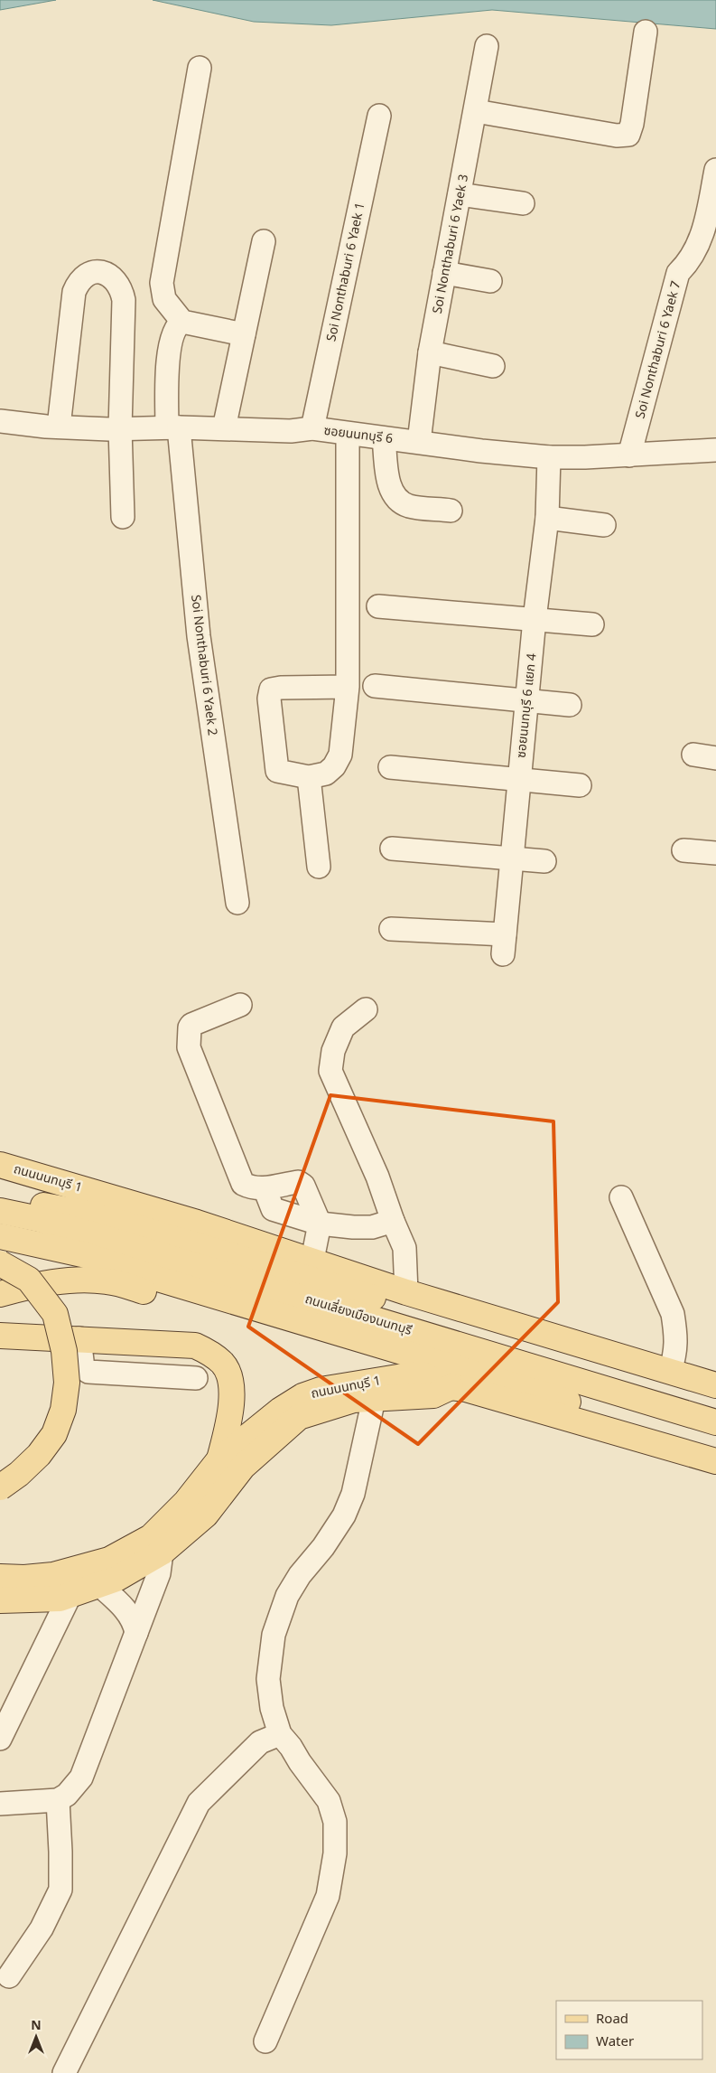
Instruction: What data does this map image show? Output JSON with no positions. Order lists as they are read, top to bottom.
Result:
{
  "streets": {
    "main road": ["ถนนนนทบุรี 1", "ถนนเลี่ยงเมืองนนทบุรี"],
    "street": [
      "Soi Nonthaburi 6 Yaek 3",
      "Soi Nonthaburi 6 Yaek 1",
      "Soi Nonthaburi 6 Yaek 7",
      "ซอยนนทบุรี 6",
      "Soi Nonthaburi 6 Yaek 2",
      "ซอยนนทบุรี 6 แยก 4"
    ]
  },
  "crossings": [
    ["Soi Nonthaburi 6 Yaek 3", "ซอยนนทบุรี 6"],
    ["Soi Nonthaburi 6 Yaek 1", "ซอยนนทบุรี 6"],
    ["Soi Nonthaburi 6 Yaek 7", "ซอยนนทบุรี 6"],
    ["ซอยนนทบุรี 6", "Soi Nonthaburi 6 Yaek 2"],
    ["ซอยนนทบุรี 6", "ซอยนนทบุรี 6 แยก 4"]
  ],
  "legend": ["Road", "Water"],
  "north": "top"
}
